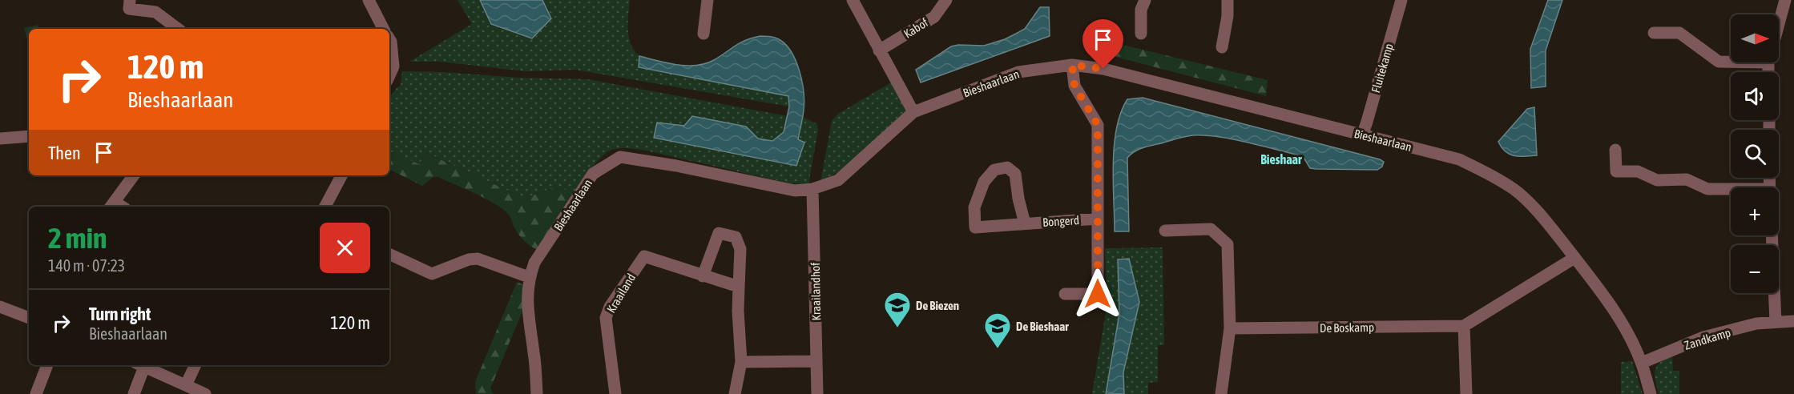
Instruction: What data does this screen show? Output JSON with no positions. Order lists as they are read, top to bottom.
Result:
{
  "streets": {
    "street": [
      "Kabof",
      "Fluitekamp",
      "Bieshaarlaan",
      "Bongerd",
      "Kraailandhof",
      "Kraailand",
      "De Boskamp",
      "Zandkamp"
    ]
  },
  "crossings": [
    ["Fluitekamp", "Bieshaarlaan"],
    ["Bieshaarlaan", "Bongerd"],
    ["Bieshaarlaan", "Kraailandhof"],
    ["Bieshaarlaan", "Zandkamp"]
  ],
  "districts": ["Bieshaar"],
  "places": {
    "school or university": ["De Biezen", "De Bieshaar"]
  },
  "north": "right",
  "page": {
    "map_buttons": ["+", "−"],
    "turn": ["120 m", "Bieshaarlaan"],
    "then": "Then",
    "heading": ["2 min", "140 m · 07:23"],
    "list": [
      {
        "name": "Turn right",
        "note": "Bieshaarlaan",
        "value": "120 m"
      }
    ]
  }
}
